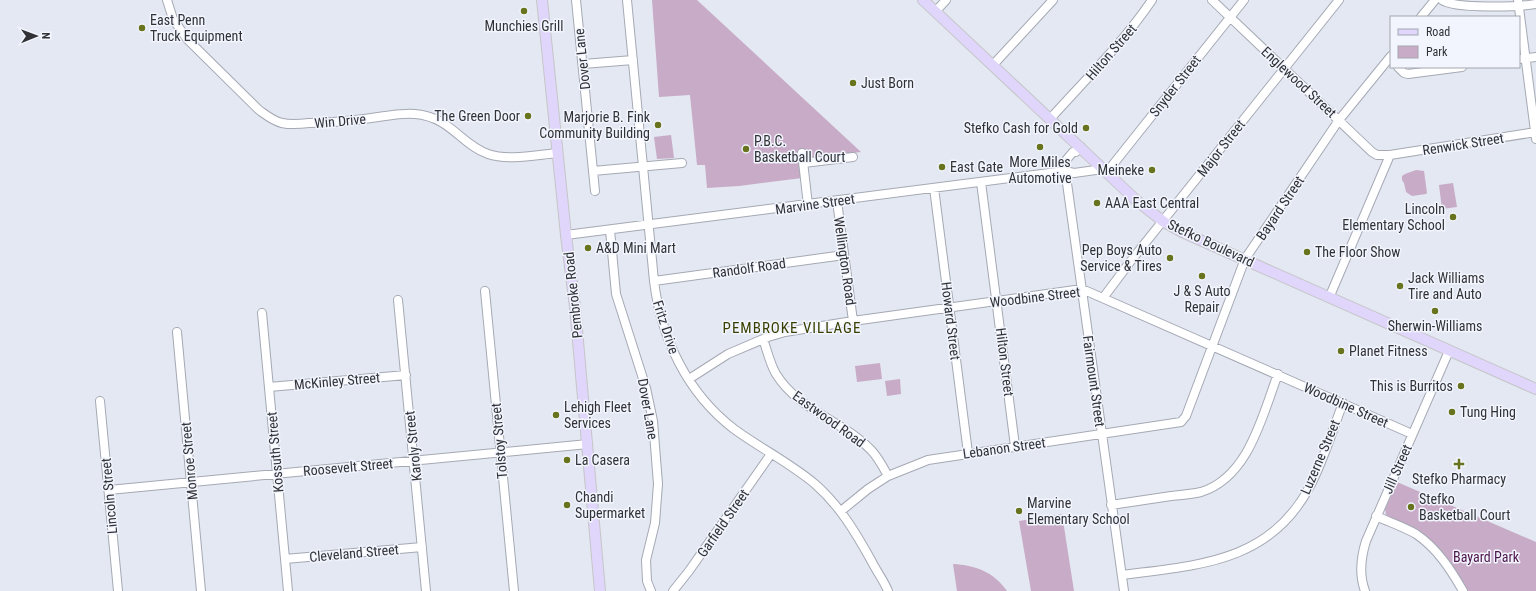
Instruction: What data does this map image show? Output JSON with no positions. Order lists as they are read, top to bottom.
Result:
{
  "streets": {
    "main road": ["Stefko Boulevard", "Pembroke Road"],
    "street": [
      "Hilton Street",
      "Dover Lane",
      "Englewood Street",
      "Snyder Street",
      "Win Drive",
      "Renwick Street",
      "Major Street",
      "Marvine Street",
      "Bayard Street",
      "Wellington Road",
      "Randolf Road",
      "Woodbine Street",
      "Howard Street",
      "Fritz Drive",
      "McKinley Street",
      "Fairmount Street",
      "Eastwood Road",
      "Tolstoy Street",
      "Karoly Street",
      "Lebanon Street",
      "Kossuth Street",
      "Luzerne Street",
      "Monroe Street",
      "Roosevelt Street",
      "Jill Street",
      "Lincoln Street",
      "Garfield Street",
      "Cleveland Street"
    ]
  },
  "crossings": [
    ["Hilton Street", "Marvine Street"],
    ["Hilton Street", "Stefko Boulevard"],
    ["Hilton Street", "Woodbine Street"],
    ["Hilton Street", "Lebanon Street"],
    ["Dover Lane", "Marvine Street"],
    ["Englewood Street", "Snyder Street"],
    ["Englewood Street", "Renwick Street"],
    ["Englewood Street", "Major Street"],
    ["Englewood Street", "Bayard Street"],
    ["Snyder Street", "Marvine Street"],
    ["Snyder Street", "Stefko Boulevard"],
    ["Win Drive", "Pembroke Road"],
    ["Major Street", "Stefko Boulevard"],
    ["Major Street", "Woodbine Street"],
    ["Marvine Street", "Stefko Boulevard"],
    ["Marvine Street", "Wellington Road"],
    ["Marvine Street", "Pembroke Road"],
    ["Marvine Street", "Howard Street"],
    ["Marvine Street", "Fritz Drive"],
    ["Marvine Street", "Fairmount Street"],
    ["Bayard Street", "Stefko Boulevard"],
    ["Bayard Street", "Woodbine Street"],
    ["Bayard Street", "Lebanon Street"],
    ["Stefko Boulevard", "Jill Street"],
    ["Wellington Road", "Randolf Road"],
    ["Wellington Road", "Woodbine Street"],
    ["Randolf Road", "Fritz Drive"],
    ["Pembroke Road", "Roosevelt Street"],
    ["Woodbine Street", "Howard Street"],
    ["Woodbine Street", "Fritz Drive"],
    ["Woodbine Street", "Fairmount Street"],
    ["Woodbine Street", "Eastwood Road"],
    ["Woodbine Street", "Luzerne Street"],
    ["Woodbine Street", "Jill Street"],
    ["Howard Street", "Lebanon Street"],
    ["Fritz Drive", "Lebanon Street"],
    ["Fritz Drive", "Garfield Street"],
    ["McKinley Street", "Karoly Street"],
    ["McKinley Street", "Kossuth Street"],
    ["Fairmount Street", "Lebanon Street"],
    ["Fairmount Street", "Luzerne Street"],
    ["Eastwood Road", "Lebanon Street"],
    ["Tolstoy Street", "Roosevelt Street"],
    ["Karoly Street", "Roosevelt Street"],
    ["Karoly Street", "Cleveland Street"],
    ["Kossuth Street", "Roosevelt Street"],
    ["Kossuth Street", "Cleveland Street"],
    ["Monroe Street", "Roosevelt Street"],
    ["Roosevelt Street", "Lincoln Street"]
  ],
  "districts": ["PEMBROKE VILLAGE"],
  "parks": ["Bayard Park"],
  "places": {
    "other": [
      "Munchies Grill",
      "East Penn Truck Equipment",
      "Just Born",
      "The Green Door",
      "Marjorie B. Fink Community Building",
      "Stefko Cash for Gold",
      "More Miles Automotive",
      "P.B.C. Basketball Court",
      "East Gate",
      "Meineke",
      "AAA East Central",
      "Lincoln Elementary School",
      "A&D Mini Mart",
      "The Floor Show",
      "Pep Boys Auto Service & Tires",
      "J & S Auto Repair",
      "Jack Williams Tire and Auto",
      "Sherwin-Williams",
      "Planet Fitness",
      "This is Burritos",
      "Tung Hing",
      "Lehigh Fleet Services",
      "La Casera",
      "Chandi Supermarket",
      "Stefko Basketball Court",
      "Marvine Elementary School"
    ],
    "health": ["Stefko Pharmacy"]
  },
  "legend": ["Road", "Park"],
  "north": "right"
}
